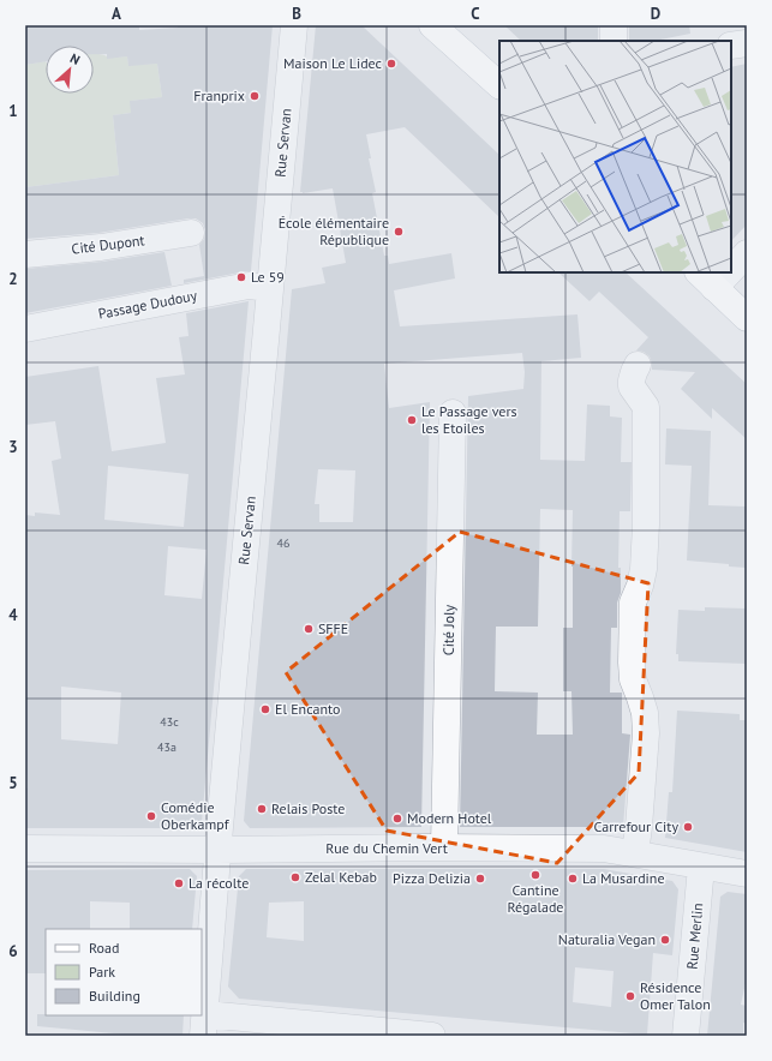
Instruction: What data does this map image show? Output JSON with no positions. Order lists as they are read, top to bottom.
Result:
{
  "streets": {
    "street": [
      "Rue Servan",
      "Cité Dupont",
      "Passage Dudouy",
      "Cité Joly",
      "Rue du Chemin Vert",
      "Rue Merlin"
    ]
  },
  "crossings": [
    ["Rue Servan", "Passage Dudouy"],
    ["Rue Servan", "Rue du Chemin Vert"],
    ["Cité Joly", "Rue du Chemin Vert"],
    ["Rue du Chemin Vert", "Rue Merlin"]
  ],
  "places": [
    "Maison Le Lidec",
    "Franprix",
    "École élémentaire République",
    "Le 59",
    "Le Passage vers les Etoiles",
    "SFFE",
    "El Encanto",
    "Relais Poste",
    "Comédie Oberkampf",
    "Modern Hotel",
    "Carrefour City",
    "Cantine Régalade",
    "Zelal Kebab",
    "Pizza Delizia",
    "La Musardine",
    "La récolte",
    "Naturalia Vegan",
    "Résidence Omer Talon"
  ],
  "house_numbers": ["46", "43c", "43a"],
  "legend": ["Road", "Park", "Building"],
  "north": "top right",
  "grid": {
    "columns": [
      "A",
      "B",
      "C",
      "D"
    ],
    "rows": [
      "1",
      "2",
      "3",
      "4",
      "5",
      "6"
    ]
  }
}
